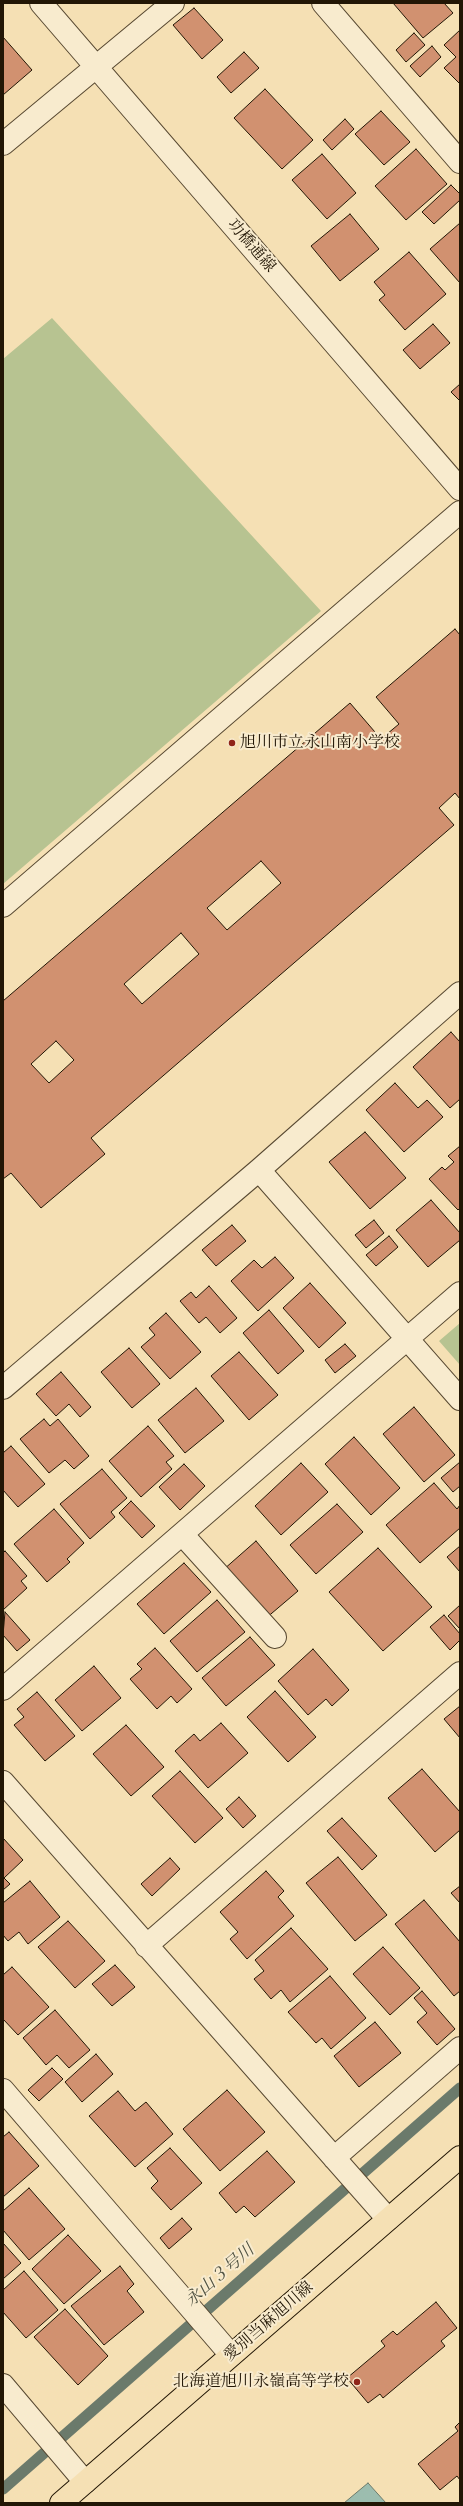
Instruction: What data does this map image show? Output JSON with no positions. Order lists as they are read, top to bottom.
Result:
{
  "streets": {
    "main road": ["愛別当麻旭川線"],
    "street": ["功橋通線"]
  },
  "water": ["永山３号川"],
  "places": ["旭川市立永山南小学校", "北海道旭川永嶺高等学校"]
}
